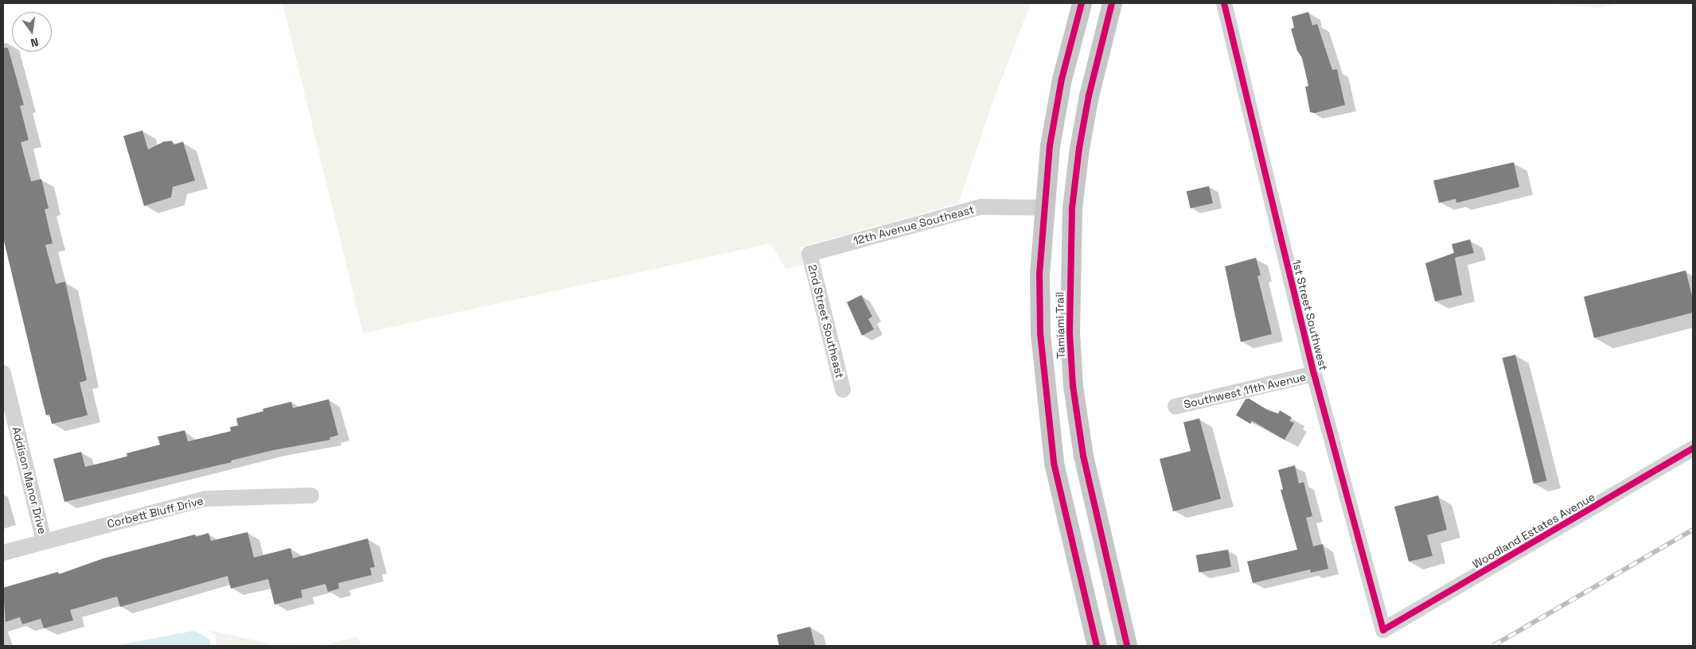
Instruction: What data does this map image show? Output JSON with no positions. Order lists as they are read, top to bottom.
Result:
{
  "streets": {
    "main road": ["Tamiami Trail"],
    "street": [
      "12th Avenue Southeast",
      "1st Street Southwest",
      "2nd Street Southeast",
      "Southwest 11th Avenue",
      "Addison Manor Drive",
      "Corbett Bluff Drive",
      "Woodland Estates Avenue"
    ]
  },
  "crossings": [
    ["12th Avenue Southeast", "2nd Street Southeast"],
    ["12th Avenue Southeast", "Tamiami Trail"],
    ["1st Street Southwest", "Southwest 11th Avenue"],
    ["1st Street Southwest", "Woodland Estates Avenue"],
    ["Addison Manor Drive", "Corbett Bluff Drive"]
  ],
  "north": "bottom"
}
